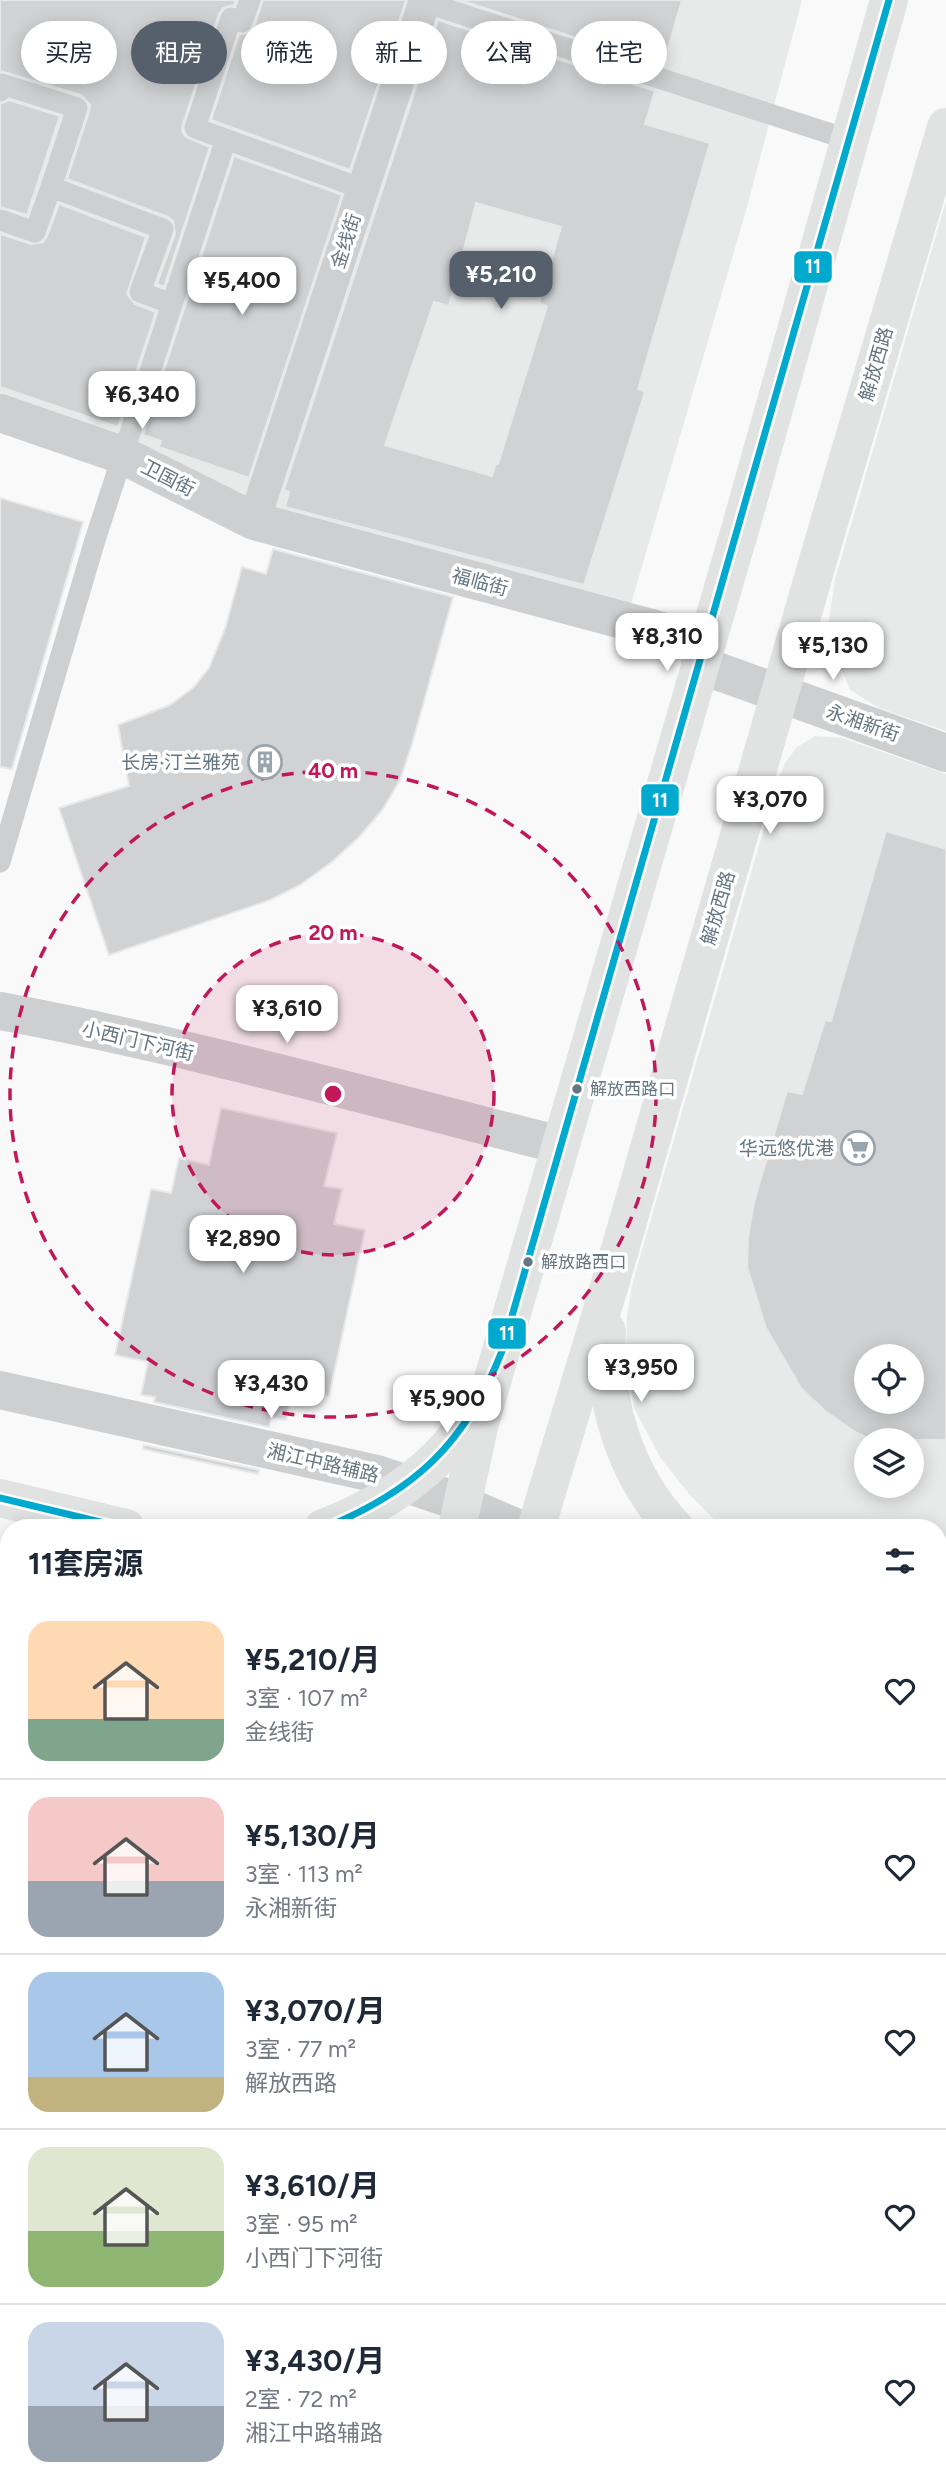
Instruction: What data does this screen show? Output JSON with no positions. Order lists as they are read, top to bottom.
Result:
{
  "streets": {
    "main road": ["解放西路"],
    "street": [
      "金线街",
      "卫国街",
      "福临街",
      "永湘新街",
      "小西门下河街",
      "湘江中路辅路"
    ]
  },
  "crossings": [
    ["金线街", "卫国街"],
    ["金线街", "福临街"],
    ["解放西路", "永湘新街"],
    ["卫国街", "福临街"],
    ["福临街", "永湘新街"]
  ],
  "places": {
    "building": ["长房·汀兰雅苑"],
    "other": ["解放西路口", "解放路西口"],
    "supermarket": ["华远悠优港"]
  },
  "lines": ["transit line 11"],
  "page": {
    "chip": [
      "买房",
      "租房",
      "筛选",
      "新上",
      "公寓",
      "住宅"
    ],
    "price": [
      "¥5,210",
      "¥5,400",
      "¥6,340",
      "¥8,310",
      "¥5,130",
      "¥3,070",
      "¥3,610",
      "¥2,890",
      "¥3,950",
      "¥3,430",
      "¥5,900"
    ],
    "heading": "11套房源",
    "list": [
      {
        "name": "¥5,210/月",
        "note": "3室 · 107 m² · 金线街"
      },
      {
        "name": "¥5,130/月",
        "note": "3室 · 113 m² · 永湘新街"
      },
      {
        "name": "¥3,070/月",
        "note": "3室 · 77 m² · 解放西路"
      },
      {
        "name": "¥3,610/月",
        "note": "3室 · 95 m² · 小西门下河街"
      },
      {
        "name": "¥3,430/月",
        "note": "2室 · 72 m² · 湘江中路辅路"
      }
    ]
  },
  "rings": ["40 m", "20 m"]
}
